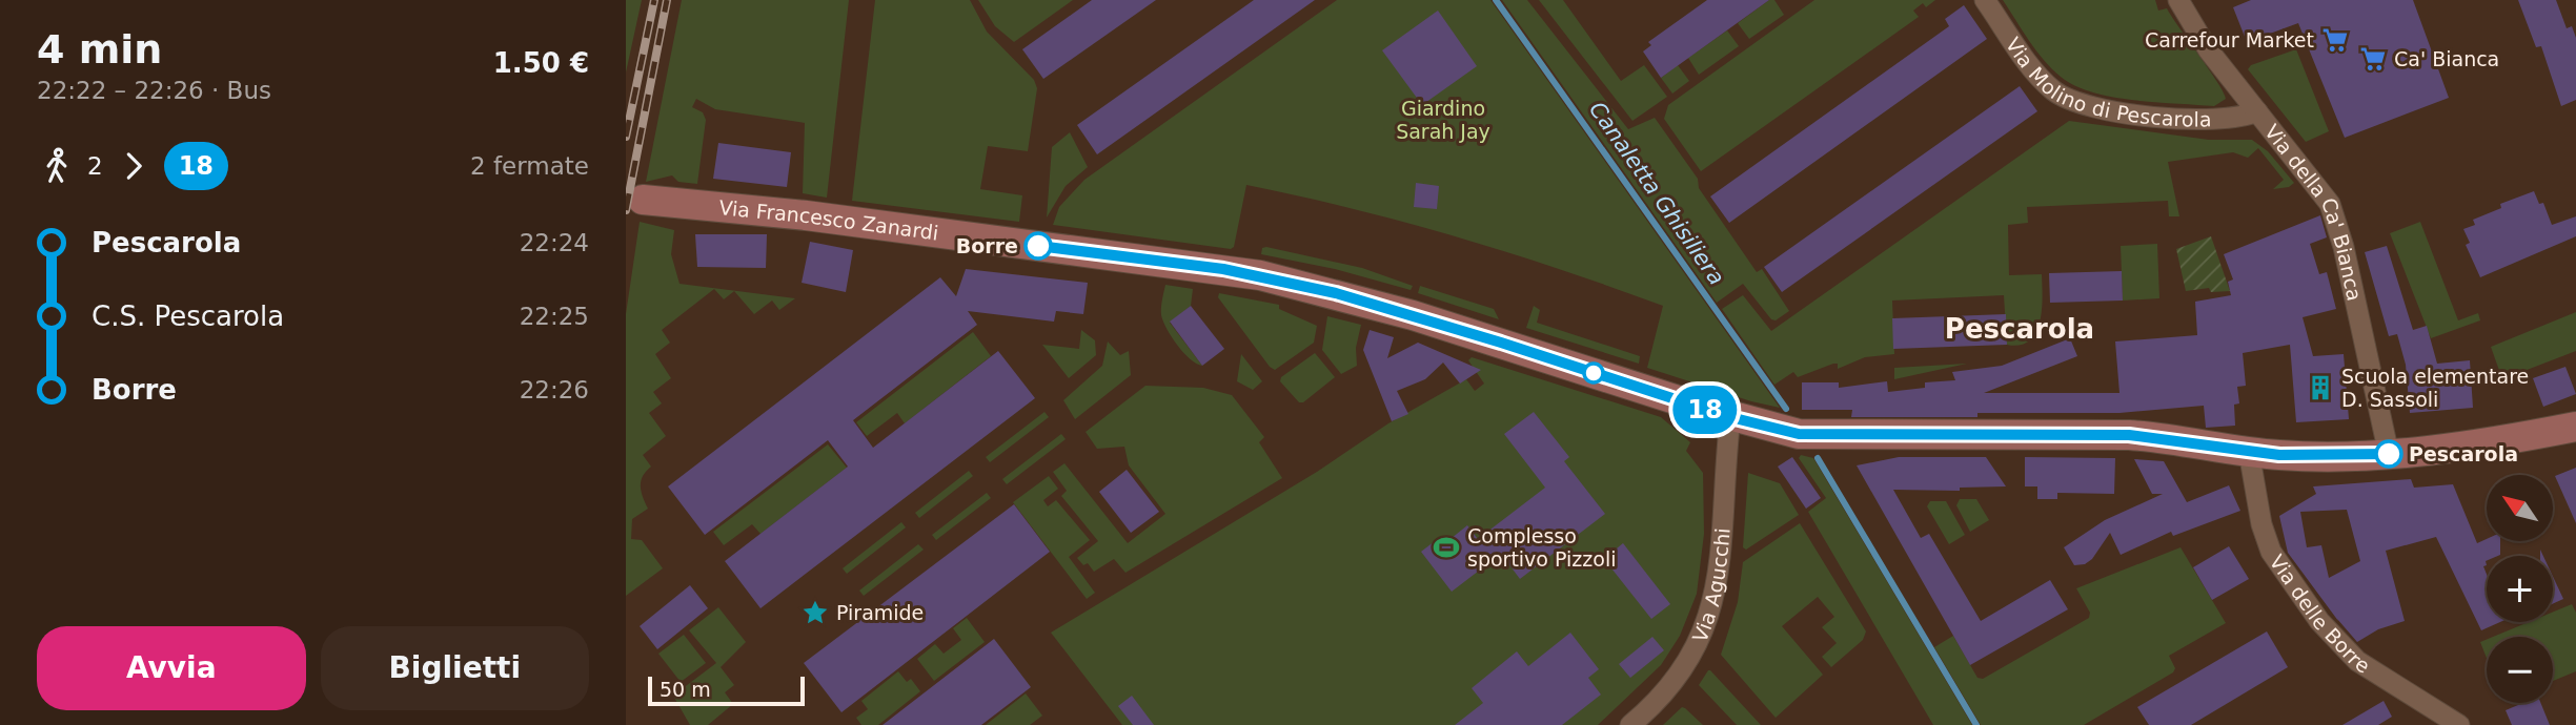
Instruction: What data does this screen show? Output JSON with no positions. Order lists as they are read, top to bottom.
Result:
{
  "streets": {
    "main road": ["Via Francesco Zanardi"],
    "street": [
      "Via Molino di Pescarola",
      "Via della Ca' Bianca",
      "Via Agucchi",
      "Via delle Borre"
    ]
  },
  "crossings": [
    ["Via Molino di Pescarola", "Via della Ca' Bianca"],
    ["Via della Ca' Bianca", "Via Francesco Zanardi"],
    ["Via Francesco Zanardi", "Via Agucchi"],
    ["Via Francesco Zanardi", "Via delle Borre"]
  ],
  "districts": ["Pescarola"],
  "water": ["Canaletta Ghisiliera"],
  "parks": ["Giardino Sarah Jay"],
  "places": {
    "supermarket": ["Carrefour Market", "Ca' Bianca"],
    "other": ["Borre", "Pescarola"],
    "building": ["Scuola elementare D. Sassoli"],
    "sports": ["Complesso sportivo Pizzoli"],
    "place": ["Piramide"]
  },
  "lines": ["bus line 18"],
  "scale_bar": "50 m",
  "north": "top left",
  "page": {
    "heading": ["4 min", "22:22 – 22:26 · Bus", "1.50 €"],
    "on_map": "18",
    "legs": ["2", "18", "2 fermate"],
    "list": [
      {
        "name": "Pescarola",
        "value": "22:24"
      },
      {
        "name": "C.S. Pescarola",
        "value": "22:25"
      },
      {
        "name": "Borre",
        "value": "22:26"
      }
    ],
    "map_buttons": ["+", "−"],
    "buttons": ["Avvia", "Biglietti"],
    "scale": "50 m"
  }
}
